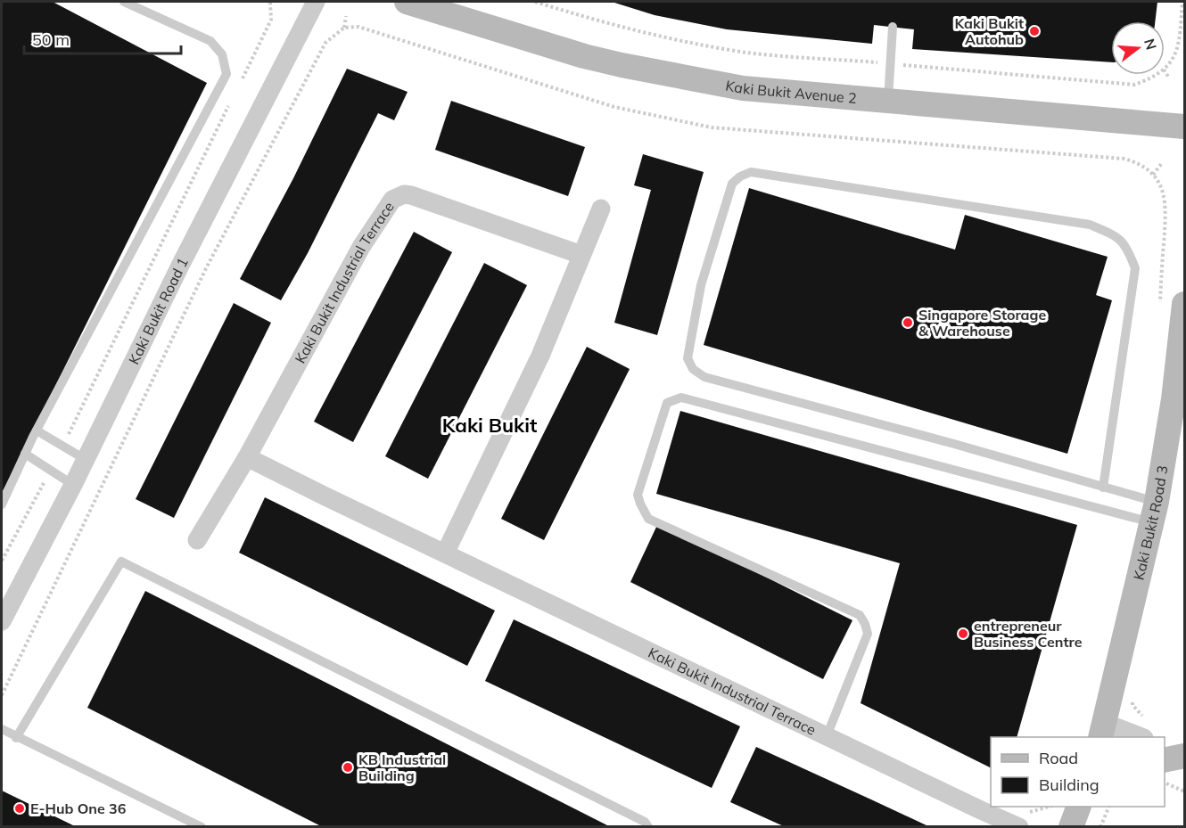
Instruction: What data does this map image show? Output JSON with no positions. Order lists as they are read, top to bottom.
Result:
{
  "streets": {
    "street": [
      "Kaki Bukit Avenue 2",
      "Kaki Bukit Industrial Terrace",
      "Kaki Bukit Road 1",
      "Kaki Bukit Road 3"
    ]
  },
  "districts": ["Kaki Bukit"],
  "places": [
    "Kaki Bukit Autohub",
    "Singapore Storage & Warehouse",
    "entrepreneur Business Centre",
    "KB Industrial Building",
    "E-Hub One 36"
  ],
  "legend": ["Road", "Building"],
  "scale_bar": "50 m",
  "north": "right"
}
